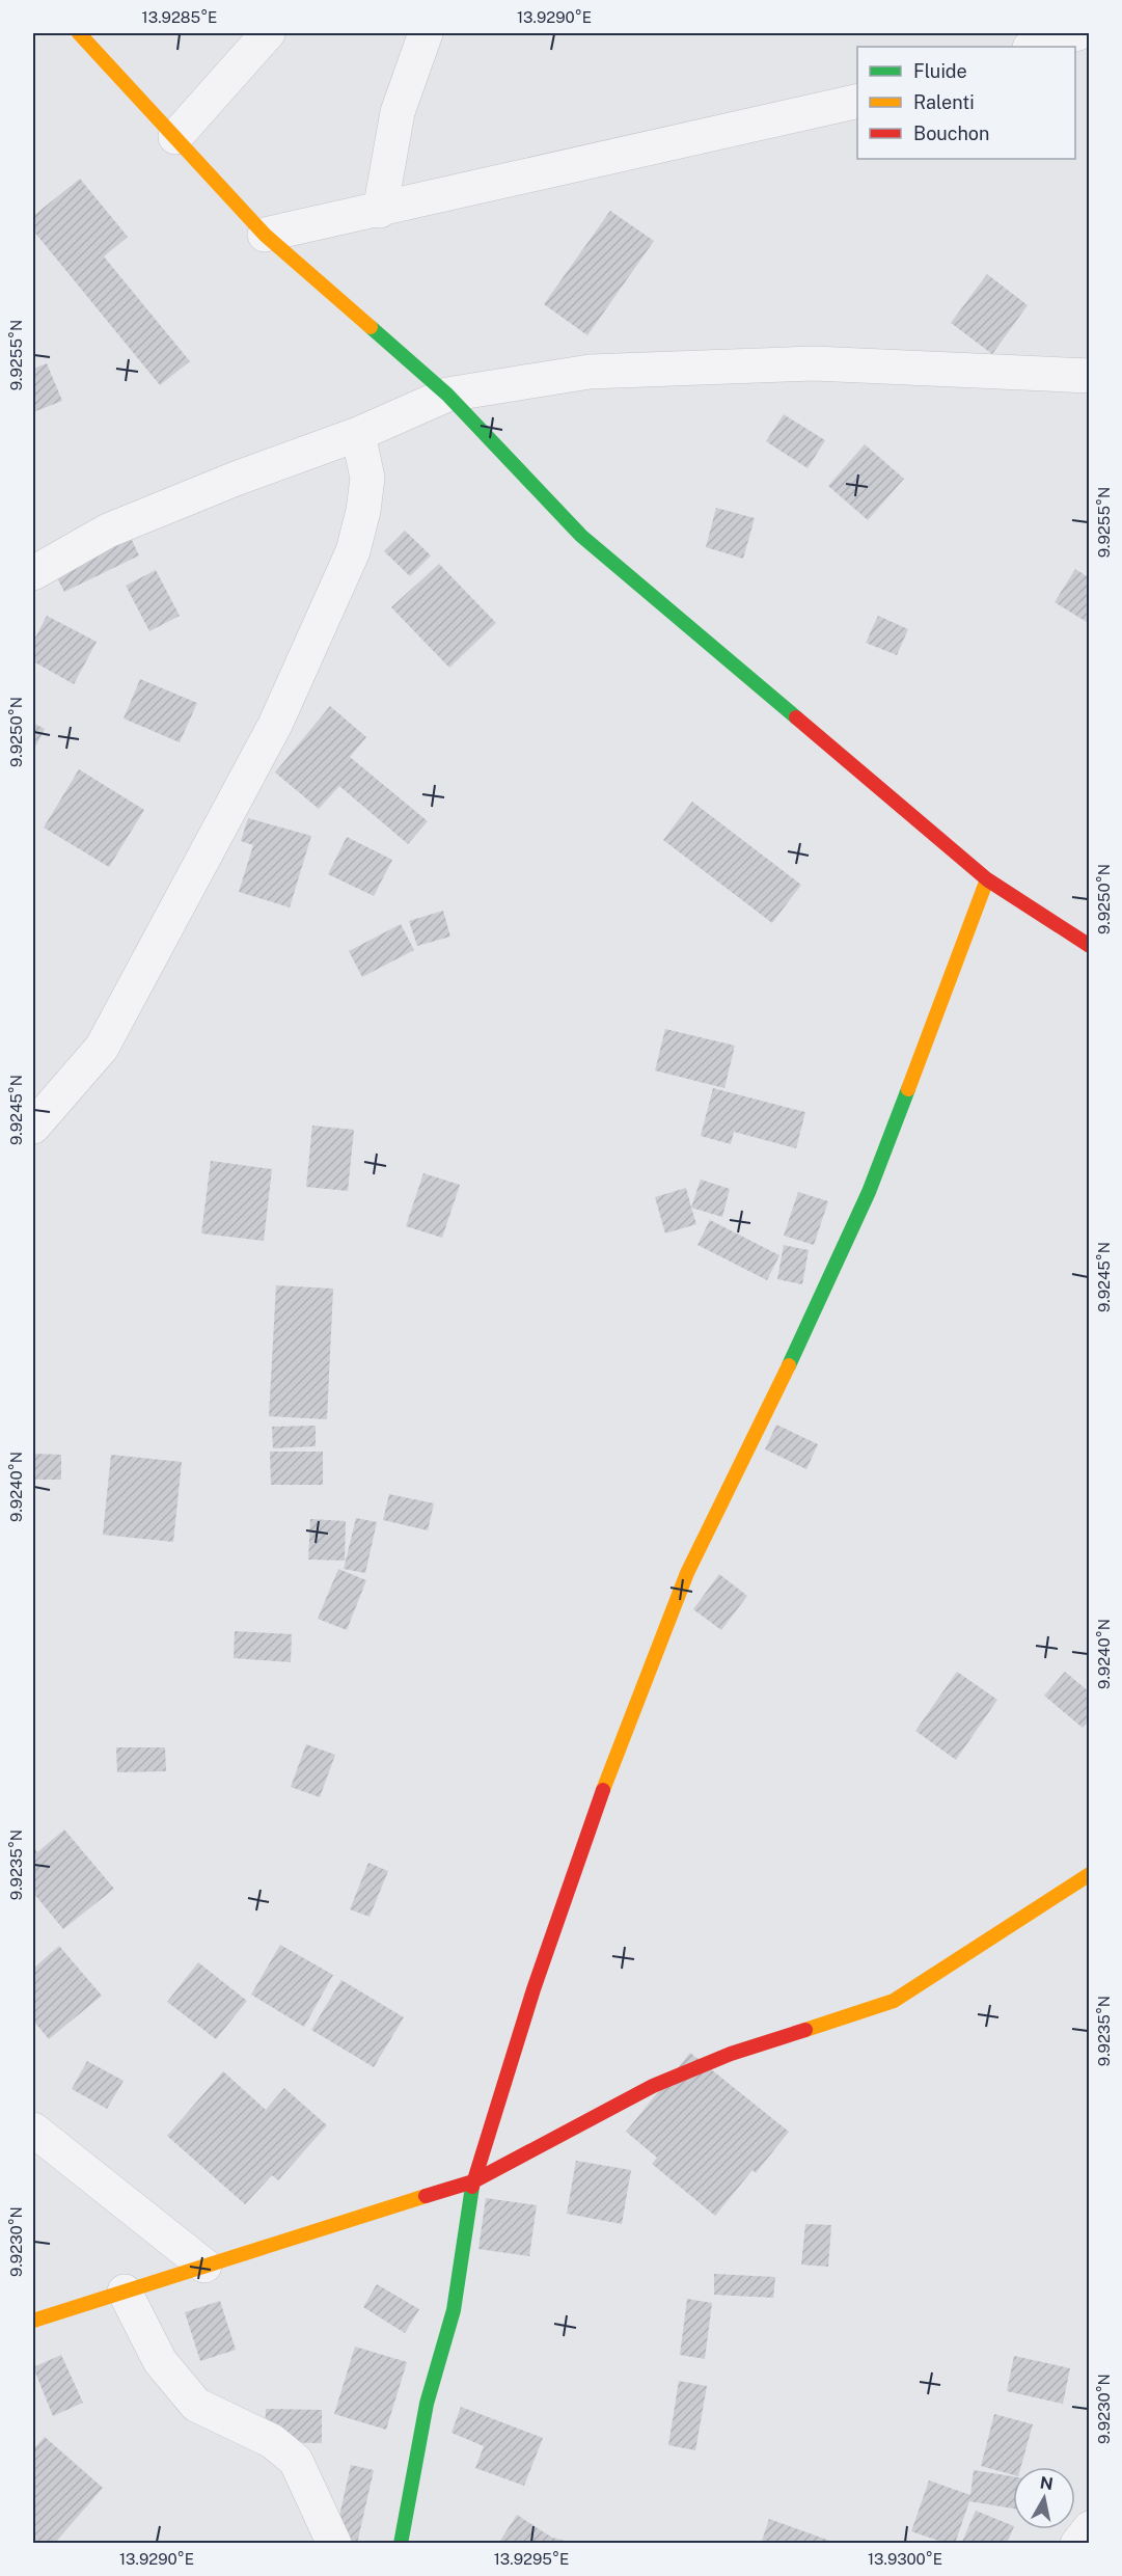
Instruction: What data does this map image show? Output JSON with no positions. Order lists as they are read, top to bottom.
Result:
{
  "legend": ["Fluide", "Ralenti", "Bouchon"],
  "north": "top",
  "coordinates": [
    "13.9285°E",
    "13.9290°E",
    "9.9255°N",
    "9.9250°N",
    "9.9245°N",
    "9.9240°N",
    "9.9235°N",
    "9.9230°N",
    "13.9295°E",
    "13.9300°E"
  ]
}
